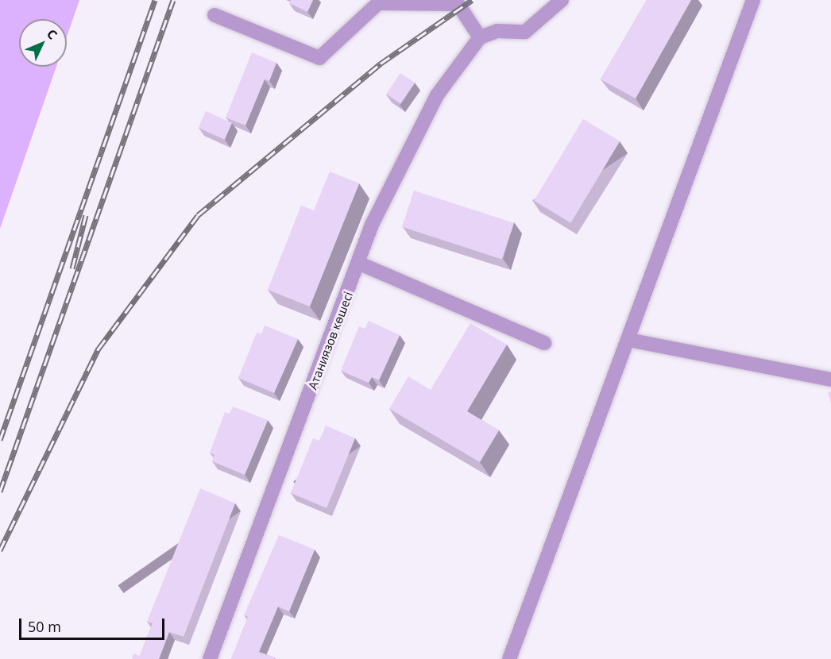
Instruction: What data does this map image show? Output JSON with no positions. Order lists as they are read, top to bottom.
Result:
{
  "streets": {
    "street": ["Атаниязов көшесі"]
  },
  "scale_bar": "50 m",
  "north": "top right"
}
